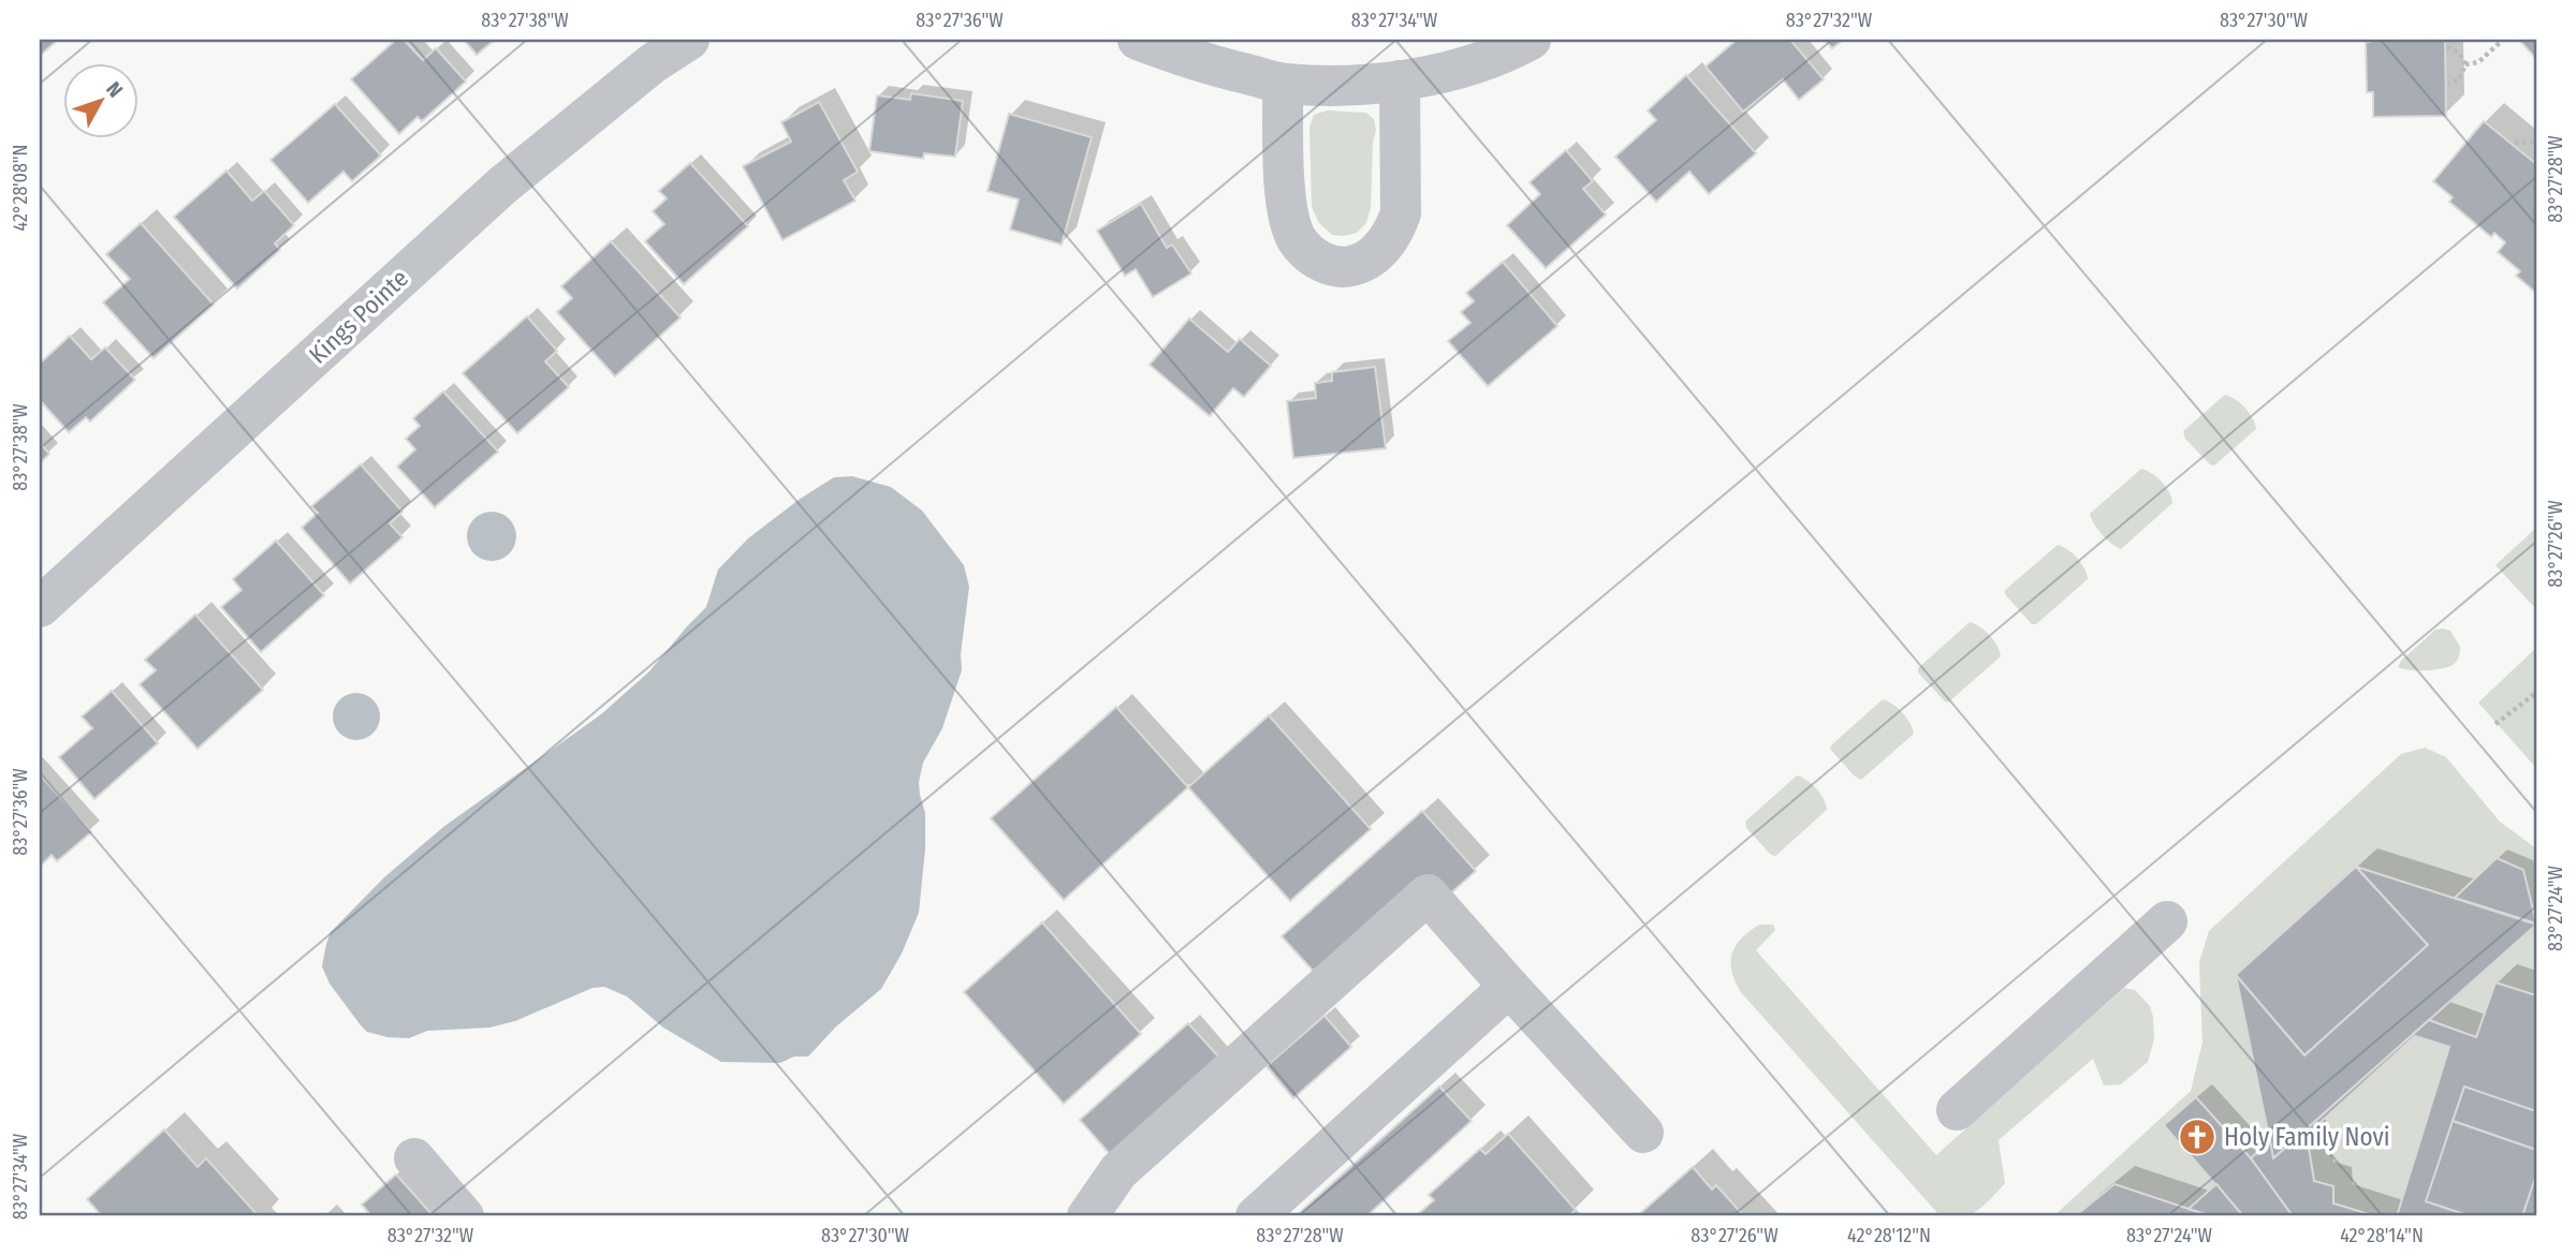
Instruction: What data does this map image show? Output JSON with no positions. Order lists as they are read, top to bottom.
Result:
{
  "streets": {
    "street": ["Kings Pointe"]
  },
  "places": {
    "church": ["Holy Family Novi"]
  },
  "north": "top right",
  "coordinates": [
    "83°27'38\"W",
    "83°27'36\"W",
    "83°27'34\"W",
    "83°27'32\"W",
    "83°27'30\"W",
    "83°27'28\"W",
    "42°28'08\"N",
    "83°27'26\"W",
    "83°27'24\"W",
    "42°28'12\"N",
    "42°28'14\"N"
  ]
}
